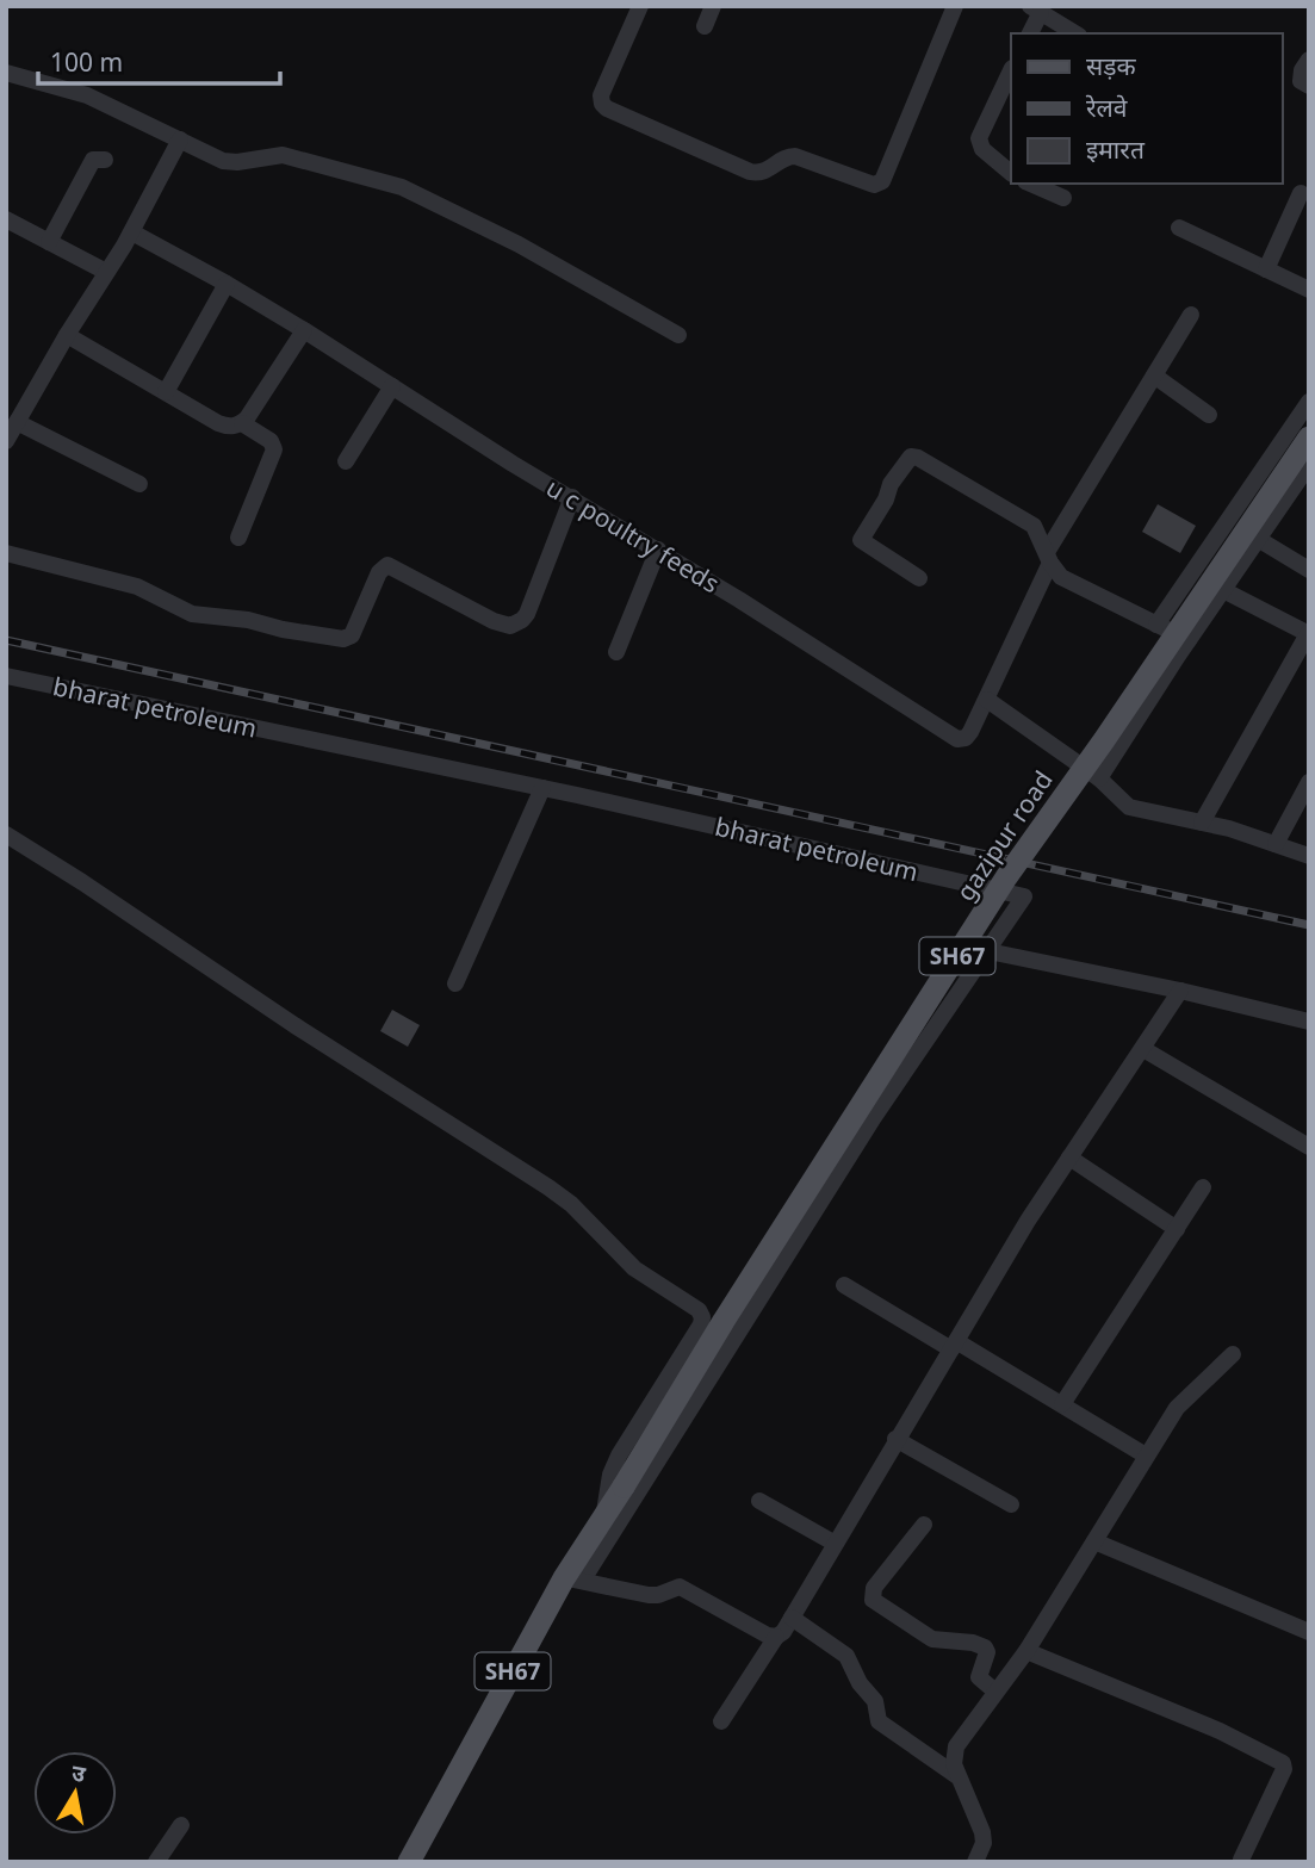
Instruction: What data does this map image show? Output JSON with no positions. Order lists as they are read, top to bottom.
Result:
{
  "streets": {
    "main road": ["gazipur road", "SH67"],
    "street": ["u c poultry feeds", "bharat petroleum"]
  },
  "crossings": [
    ["bharat petroleum", "SH67"],
    ["gazipur road", "SH67"]
  ],
  "legend": ["सड़क", "रेलवे", "इमारत"],
  "scale_bar": "100 m",
  "north": "top"
}
